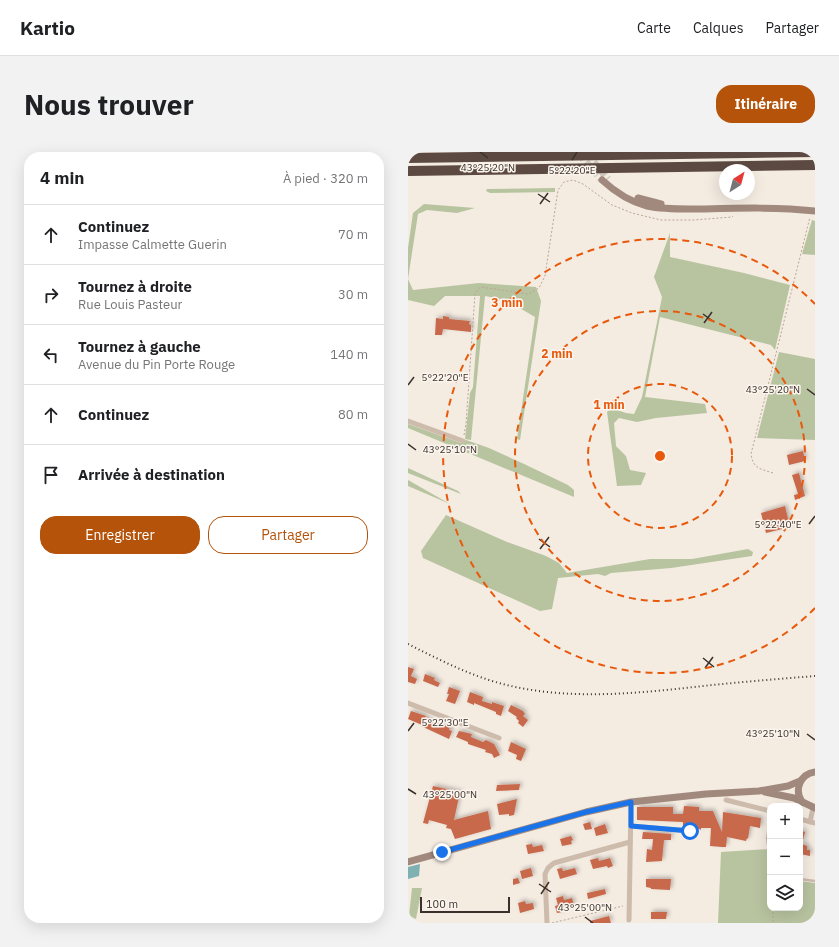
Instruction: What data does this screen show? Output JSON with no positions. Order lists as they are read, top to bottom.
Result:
{
  "scale_bar": "100 m",
  "north": "top right",
  "page": {
    "header": "Kartio",
    "nav": ["Carte", "Calques", "Partager"],
    "buttons": [
      "Itinéraire",
      ["Enregistrer", "Partager"]
    ],
    "title": "Nous trouver",
    "heading": ["4 min", "À pied · 320 m"],
    "list": [
      ["Continuez", "Impasse Calmette Guerin", "70 m"],
      ["Tournez à droite", "Rue Louis Pasteur", "30 m"],
      ["Tournez à gauche", "Avenue du Pin Porte Rouge", "140 m"],
      ["Continuez", "80 m"],
      "Arrivée à destination"
    ],
    "map_buttons": ["+", "−"],
    "scale": "100 m"
  },
  "coordinates": [
    "43°25'20\"N",
    "5°22'20\"E",
    "43°25'10\"N",
    "5°22'40\"E",
    "5°22'30\"E",
    "43°25'00\"N"
  ],
  "rings": ["3 min", "2 min", "1 min"]
}
